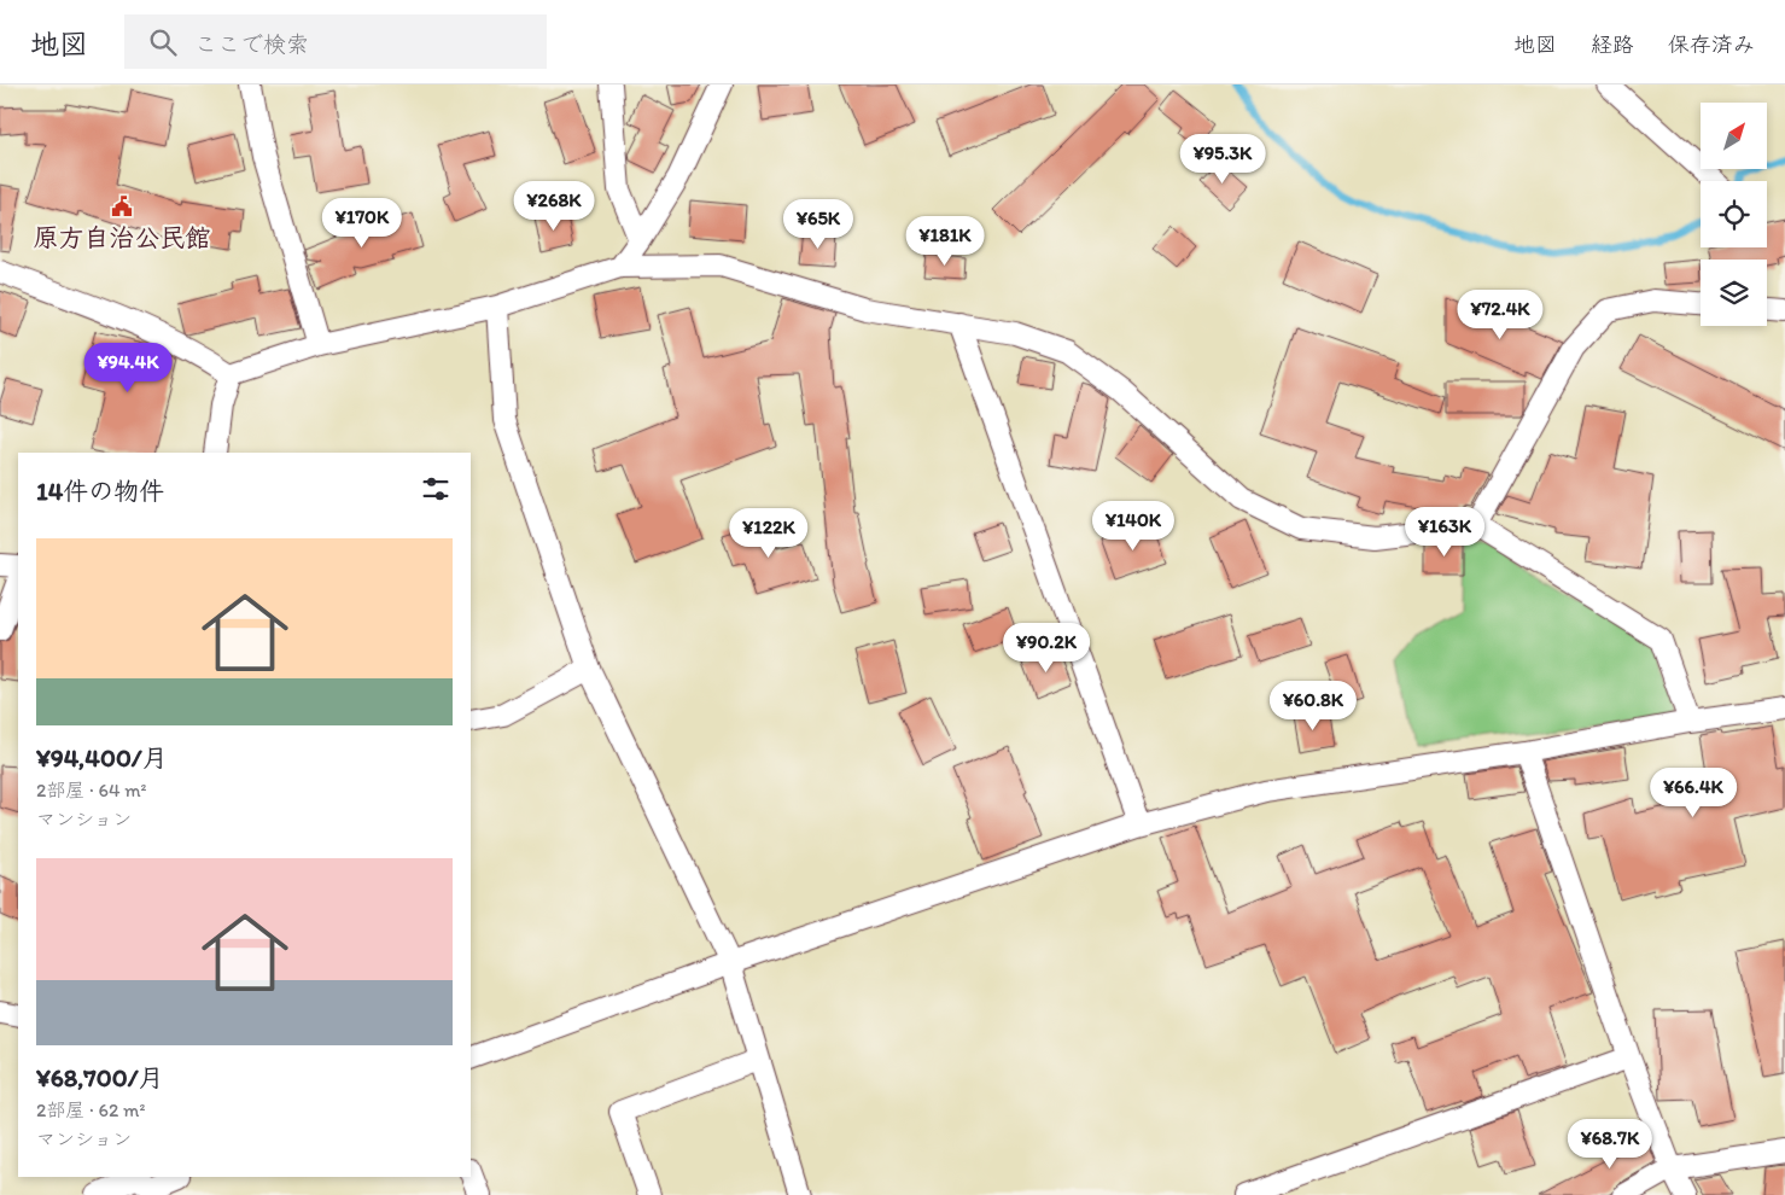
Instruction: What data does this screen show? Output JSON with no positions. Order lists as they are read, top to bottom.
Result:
{
  "places": {
    "public building": ["原方自治公民館"]
  },
  "north": "top right",
  "page": {
    "header": "地図",
    "search": "ここで検索",
    "nav": ["地図", "経路", "保存済み"],
    "price": [
      "¥95.3K",
      "¥268K",
      "¥170K",
      "¥65K",
      "¥181K",
      "¥72.4K",
      "¥94.4K",
      "¥140K",
      "¥163K",
      "¥122K",
      "¥90.2K",
      "¥60.8K",
      "¥66.4K",
      "¥68.7K"
    ],
    "heading": "14件の物件",
    "list": [
      {
        "name": "¥94,400/月",
        "note": "2部屋 · 64 m² · マンション"
      },
      {
        "name": "¥68,700/月",
        "note": "2部屋 · 62 m² · マンション"
      }
    ]
  }
}
